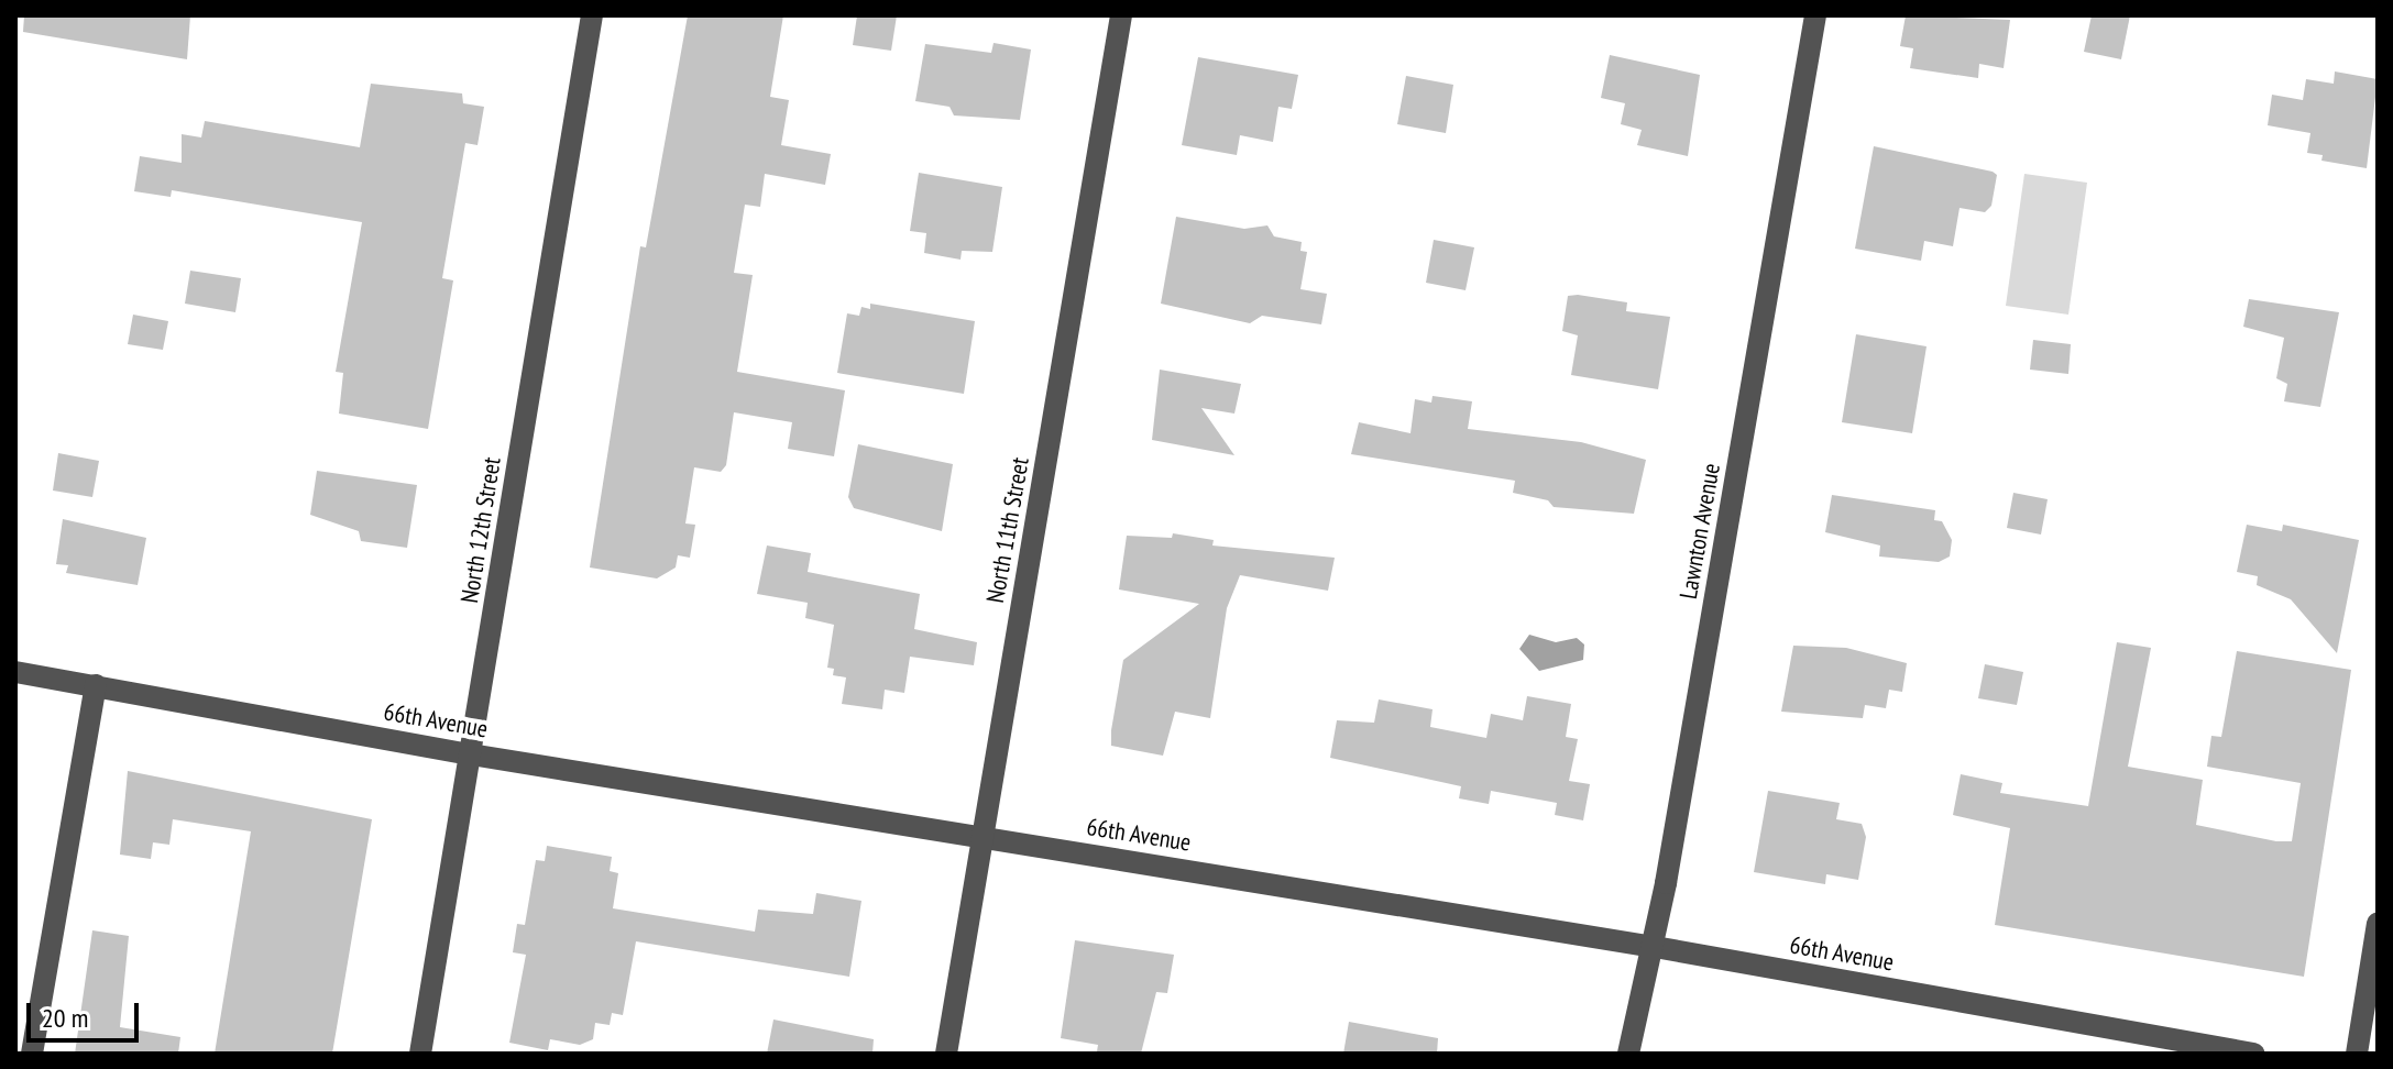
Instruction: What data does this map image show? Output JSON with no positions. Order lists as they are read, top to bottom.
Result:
{
  "streets": {
    "street": [
      "North 12th Street",
      "North 11th Street",
      "Lawnton Avenue",
      "66th Avenue"
    ]
  },
  "crossings": [
    ["North 12th Street", "66th Avenue"],
    ["North 11th Street", "66th Avenue"],
    ["Lawnton Avenue", "66th Avenue"]
  ],
  "scale_bar": "20 m"
}
